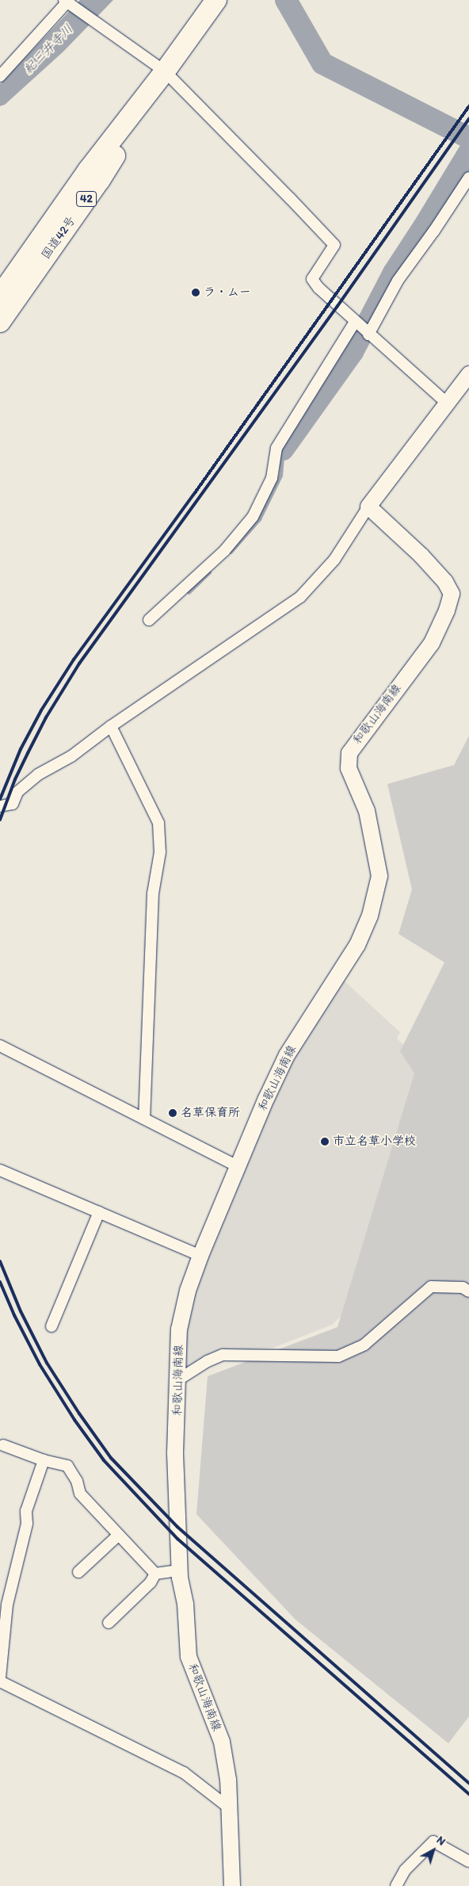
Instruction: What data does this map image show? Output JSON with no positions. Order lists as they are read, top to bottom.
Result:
{
  "streets": {
    "highway": ["42", "国道42号"],
    "main road": ["和歌山海南線"]
  },
  "water": ["紀三井寺川"],
  "places": ["ラ・ムー", "名草保育所", "市立名草小学校"],
  "north": "top right"
}
